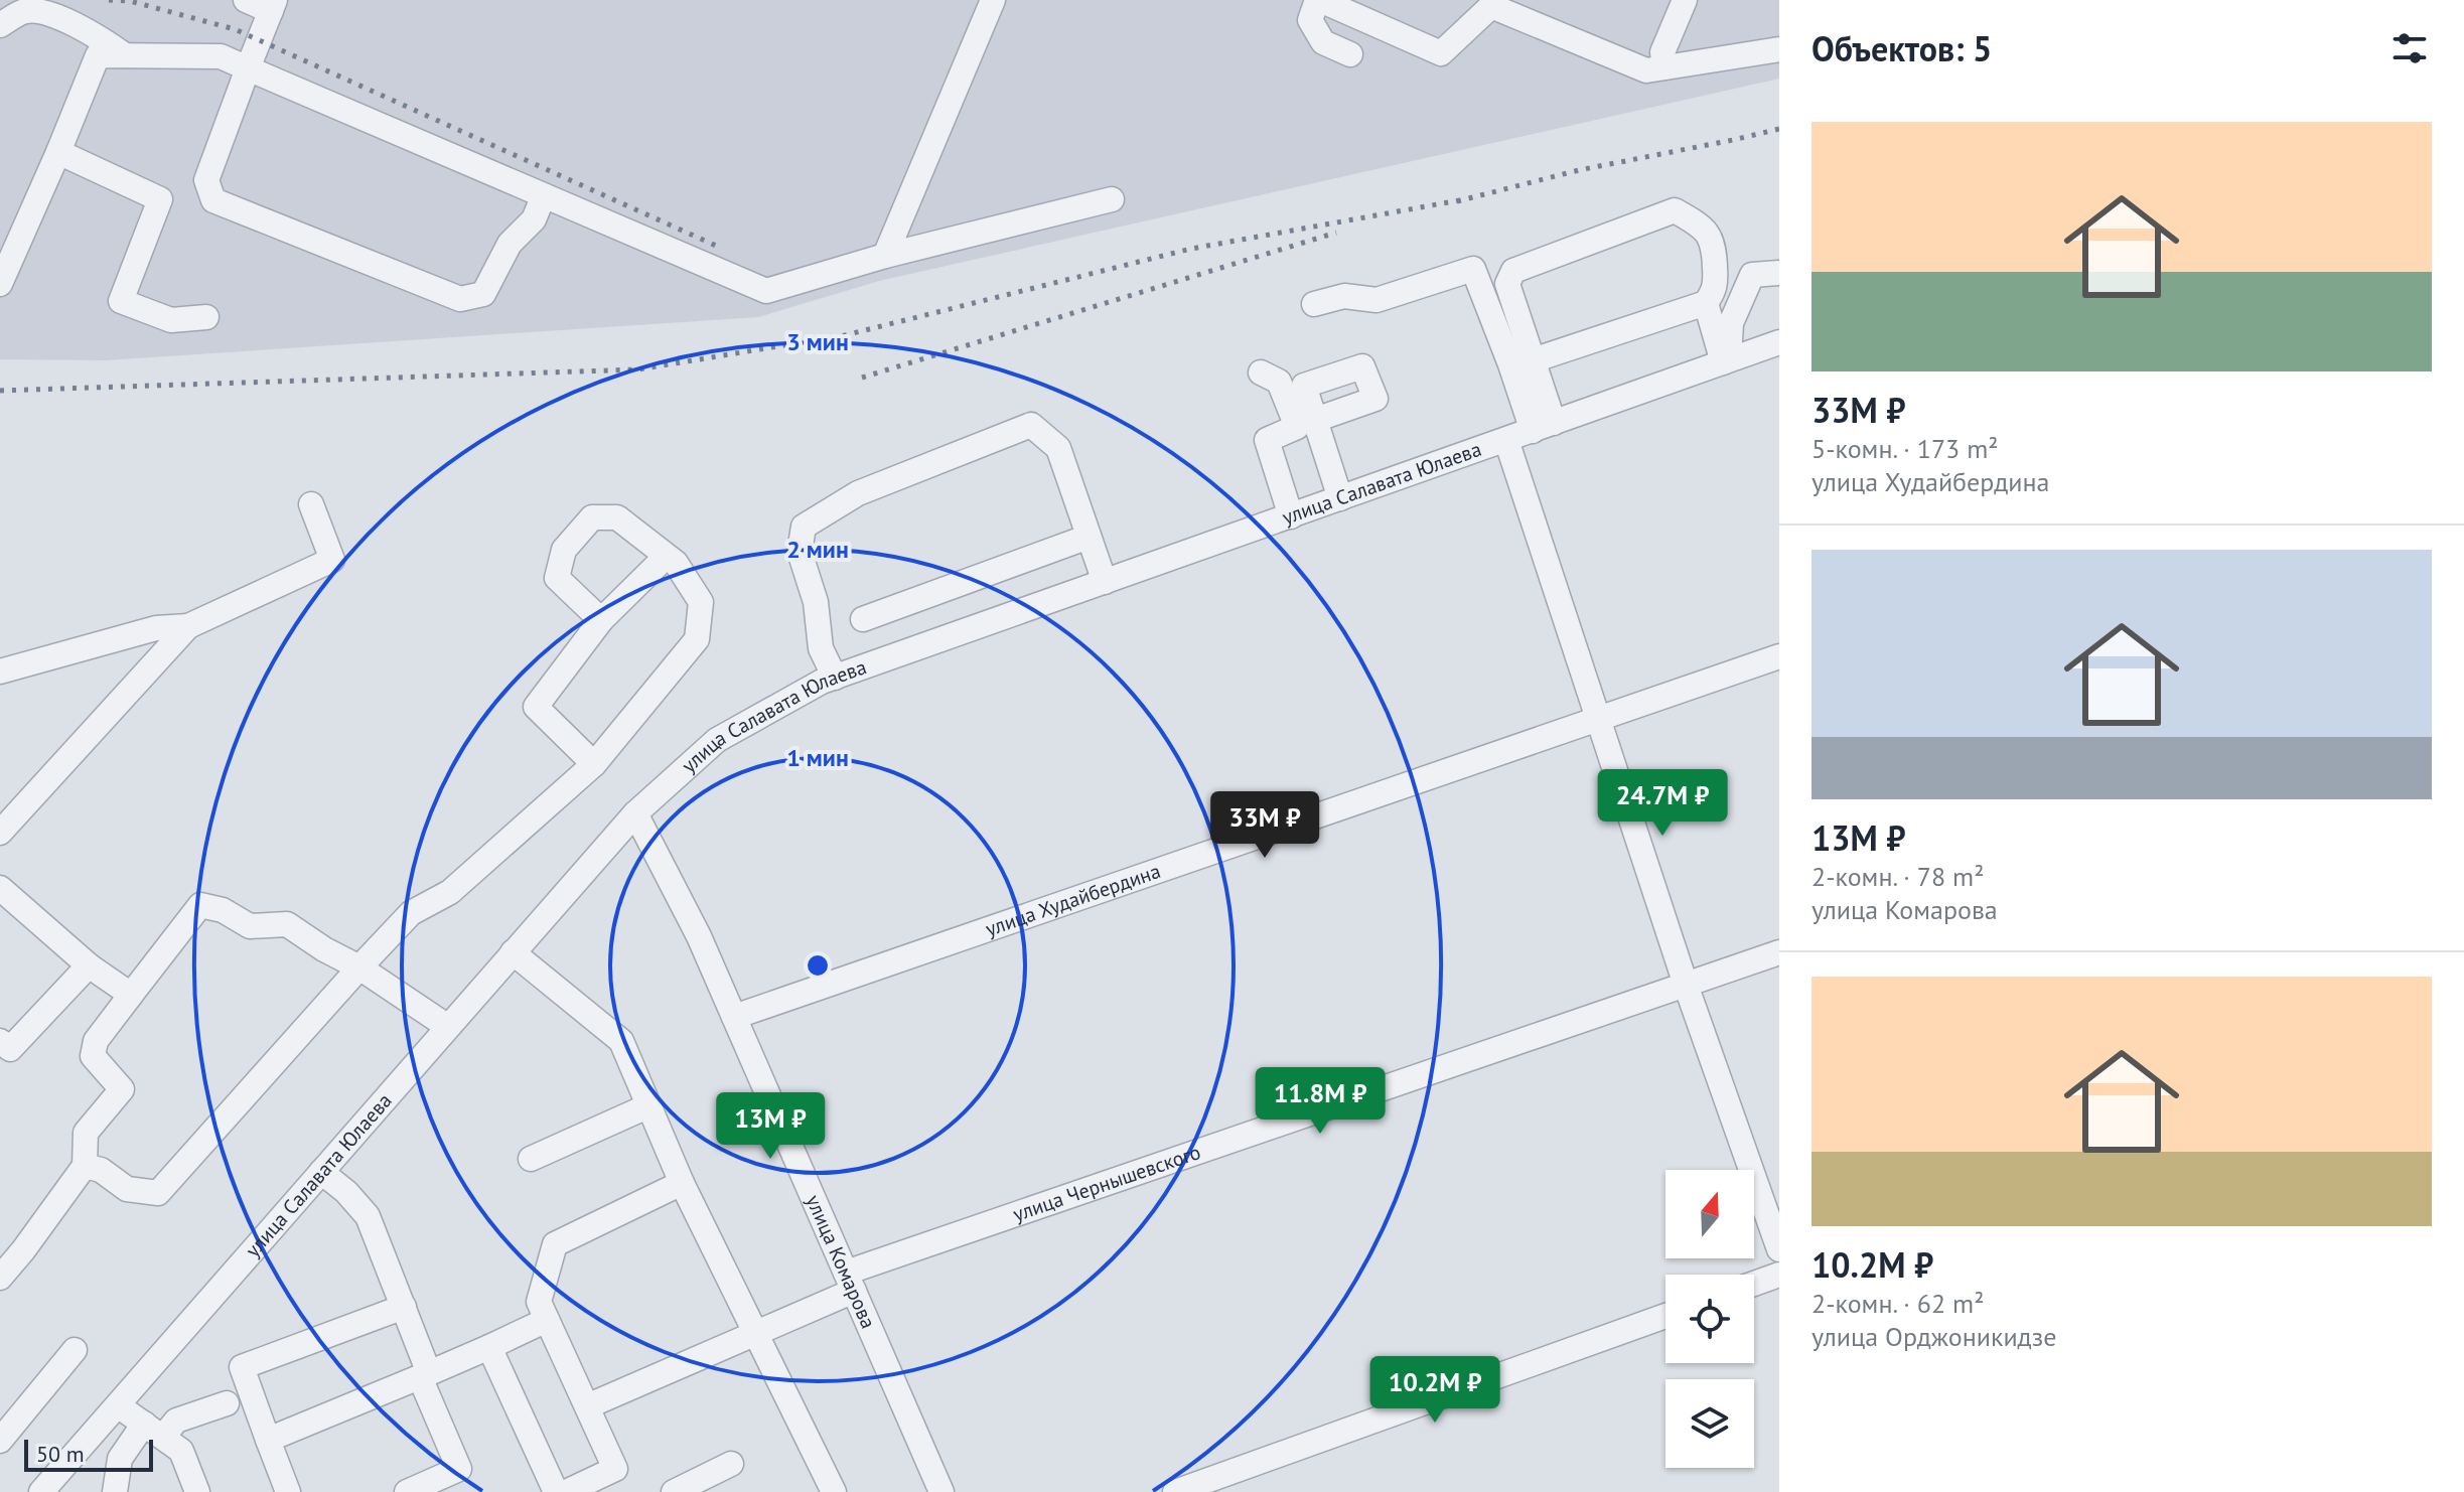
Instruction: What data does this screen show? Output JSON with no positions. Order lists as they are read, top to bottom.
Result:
{
  "streets": {
    "street": [
      "улица Салавата Юлаева",
      "улица Худайбердина",
      "улица Чернышевского",
      "улица Комарова"
    ]
  },
  "crossings": [
    ["улица Салавата Юлаева", "улица Комарова"],
    ["улица Худайбердина", "улица Комарова"],
    ["улица Чернышевского", "улица Комарова"]
  ],
  "scale_bar": "50 m",
  "north": "top",
  "page": {
    "heading": "Объектов: 5",
    "list": [
      {
        "name": "33M ₽",
        "note": "5-комн. · 173 m² · улица Худайбердина"
      },
      {
        "name": "13M ₽",
        "note": "2-комн. · 78 m² · улица Комарова"
      },
      {
        "name": "10.2M ₽",
        "note": "2-комн. · 62 m² · улица Орджоникидзе"
      }
    ],
    "price": [
      "24.7M ₽",
      "33M ₽",
      "11.8M ₽",
      "13M ₽",
      "10.2M ₽"
    ],
    "scale": "50 m"
  },
  "rings": ["3 мин", "2 мин", "1 мин"]
}
